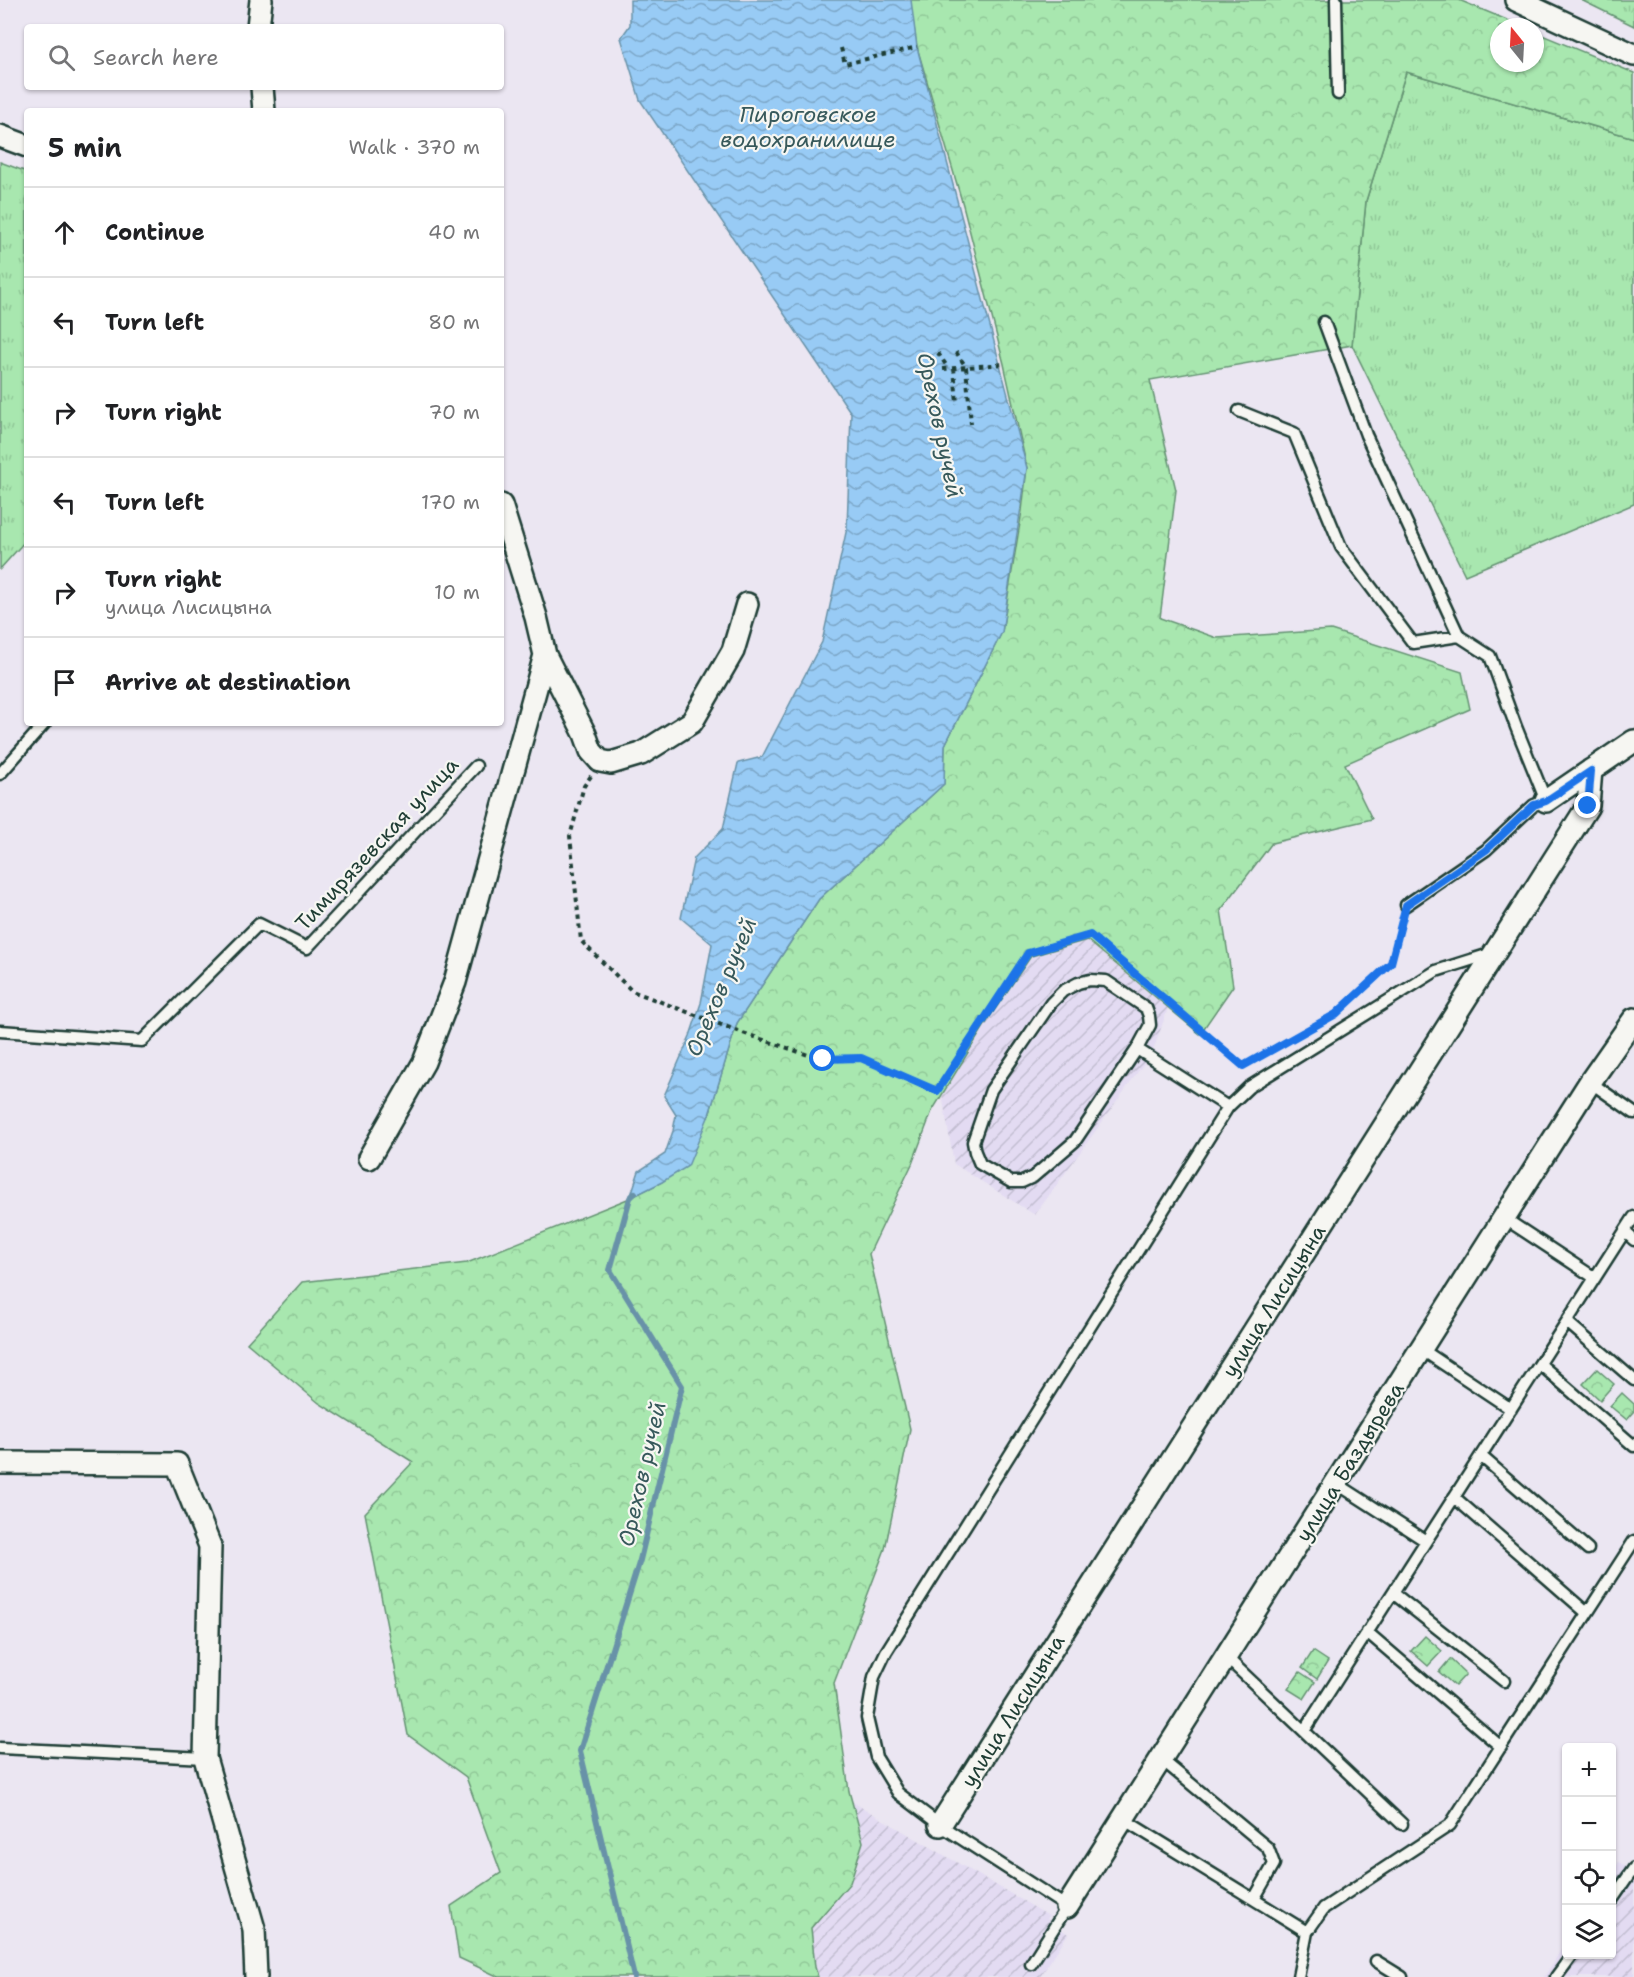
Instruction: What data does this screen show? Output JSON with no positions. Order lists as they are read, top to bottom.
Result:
{
  "streets": {
    "street": ["улица Лисицына", "улица Баздырева"],
    "lane": ["Тимирязевская улица"]
  },
  "water": ["Пироговское водохранилище", "Орехов ручей"],
  "north": "top",
  "page": {
    "search": "Search here",
    "heading": ["5 min", "Walk · 370 m"],
    "list": [
      ["Continue", "40 m"],
      ["Turn left", "80 m"],
      ["Turn right", "70 m"],
      ["Turn left", "170 m"],
      ["Turn right", "улица Лисицына", "10 m"],
      "Arrive at destination"
    ],
    "map_buttons": ["+", "−"]
  }
}
